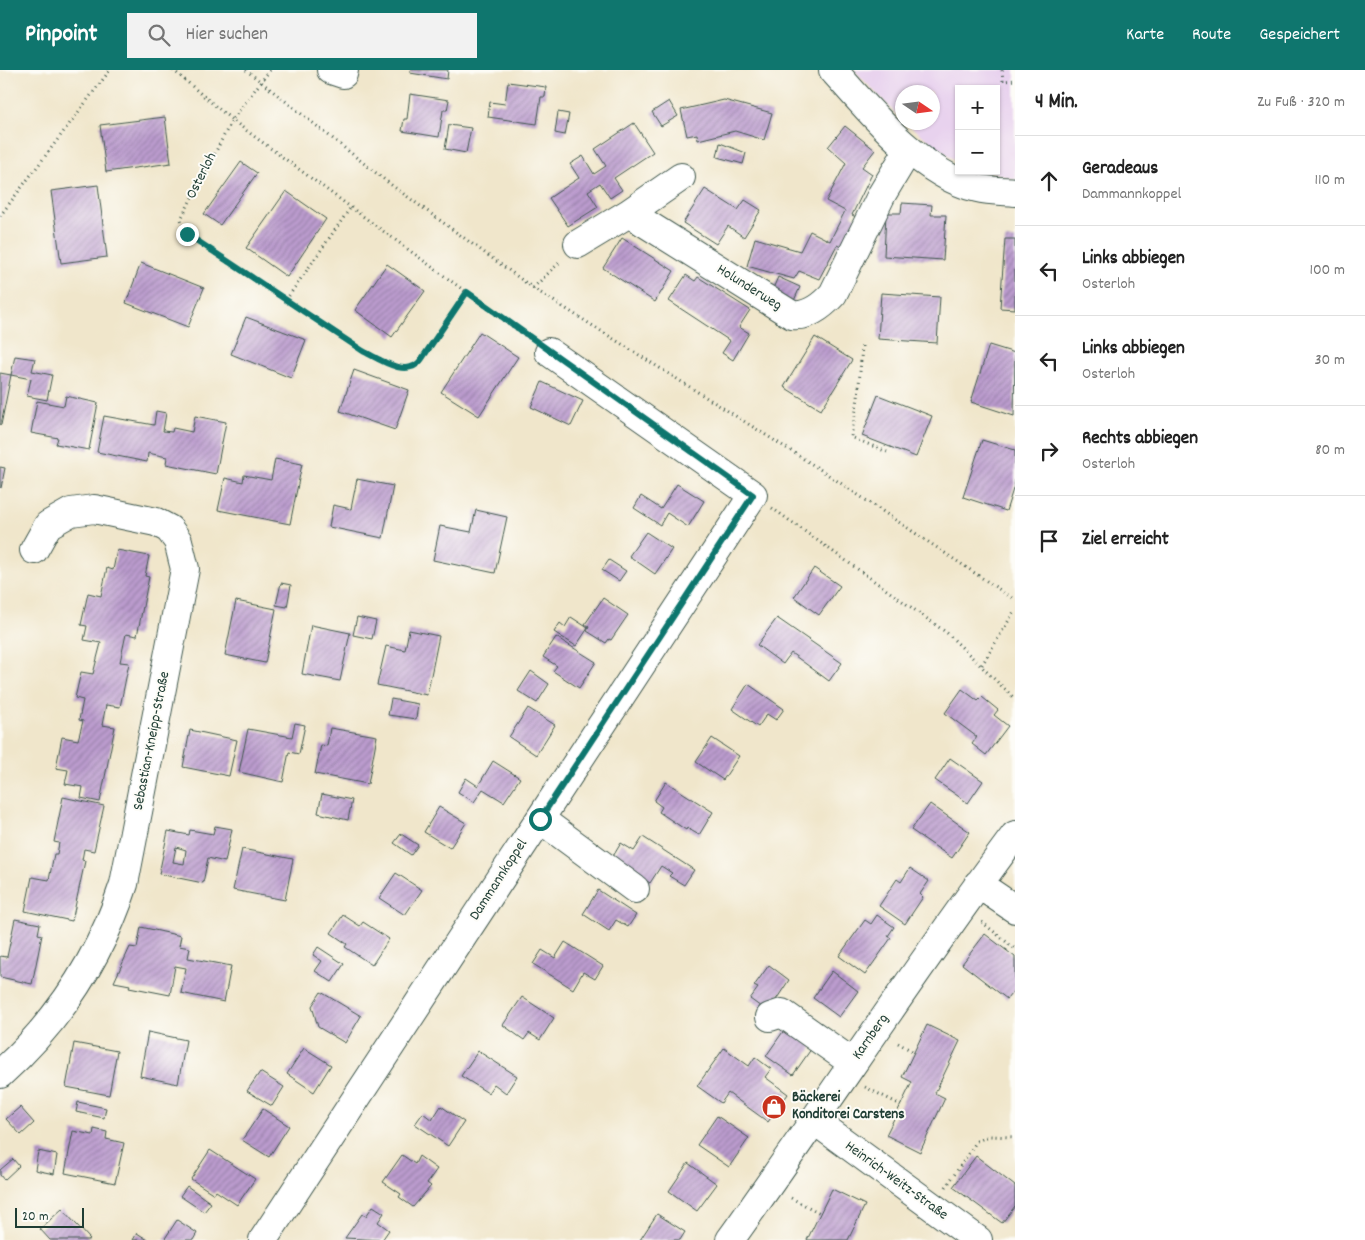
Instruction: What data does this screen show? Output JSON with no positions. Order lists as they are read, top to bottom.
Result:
{
  "streets": {
    "street": [
      "Holunderweg",
      "Sebastian-Kneipp-Straße",
      "Dammannkoppel",
      "Karnberg",
      "Heinrich-Weitz-Straße"
    ],
    "path": ["Osterloh"]
  },
  "crossings": [
    ["Karnberg", "Heinrich-Weitz-Straße"]
  ],
  "places": {
    "shop": ["Bäckerei Konditorei Carstens"]
  },
  "scale_bar": "20 m",
  "north": "right",
  "page": {
    "header": "Pinpoint",
    "search": "Hier suchen",
    "nav": ["Karte", "Route", "Gespeichert"],
    "heading": ["4 Min.", "Zu Fuß · 320 m"],
    "map_buttons": ["+", "−"],
    "list": [
      ["Geradeaus", "Dammannkoppel", "110 m"],
      ["Links abbiegen", "Osterloh", "100 m"],
      ["Links abbiegen", "Osterloh", "30 m"],
      ["Rechts abbiegen", "Osterloh", "80 m"],
      "Ziel erreicht"
    ],
    "scale": "20 m"
  }
}
